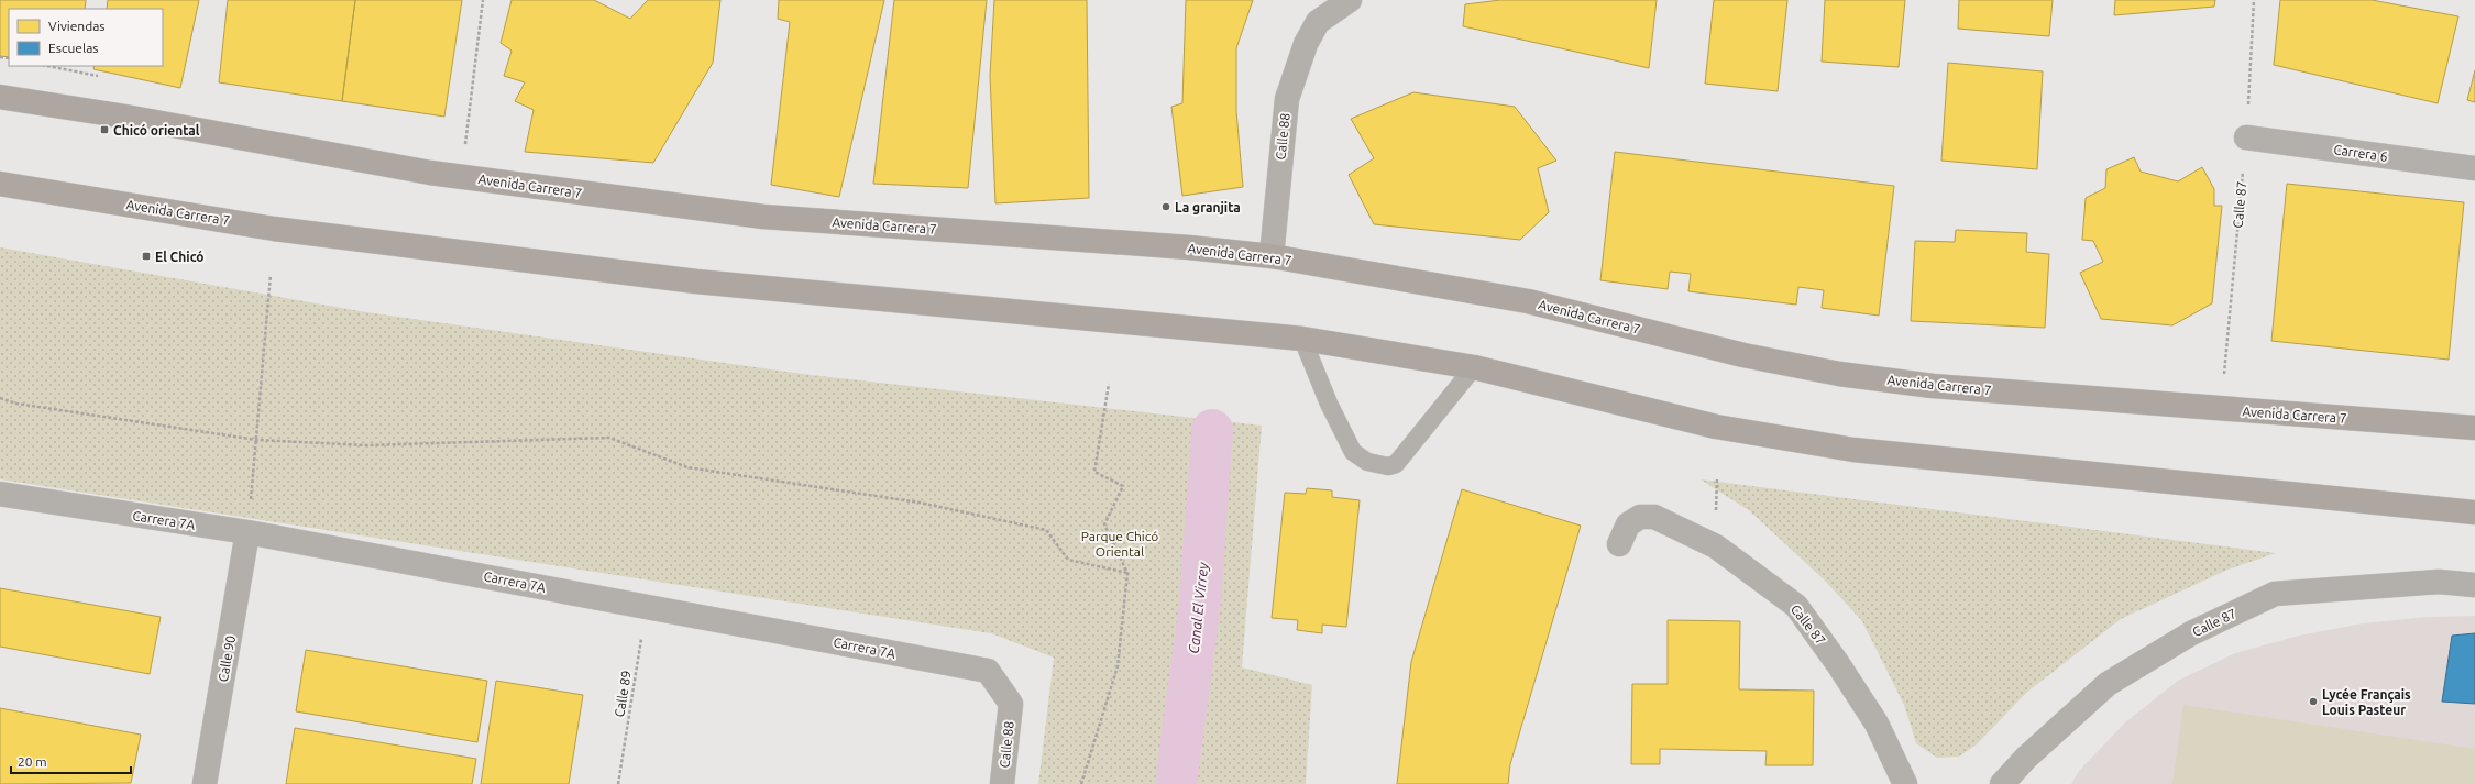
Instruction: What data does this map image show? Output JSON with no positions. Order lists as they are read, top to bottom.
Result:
{
  "streets": {
    "main road": ["Avenida Carrera 7"],
    "street": [
      "Calle 88",
      "Carrera 6",
      "Calle 87",
      "Carrera 7A",
      "Calle 90"
    ],
    "path": ["Calle 89"]
  },
  "crossings": [
    ["Calle 88", "Avenida Carrera 7"],
    ["Calle 88", "Carrera 7A"],
    ["Carrera 6", "Calle 87"],
    ["Avenida Carrera 7", "Calle 87"],
    ["Carrera 7A", "Calle 90"],
    ["Carrera 7A", "Calle 89"]
  ],
  "water": ["Canal El Virrey"],
  "parks": ["Parque Chicó Oriental"],
  "places": {
    "transit": ["Chicó oriental", "El Chicó"],
    "other": ["La granjita", "Lycée Français Louis Pasteur"]
  },
  "legend": ["Viviendas", "Escuelas"],
  "scale_bar": "20 m"
}
